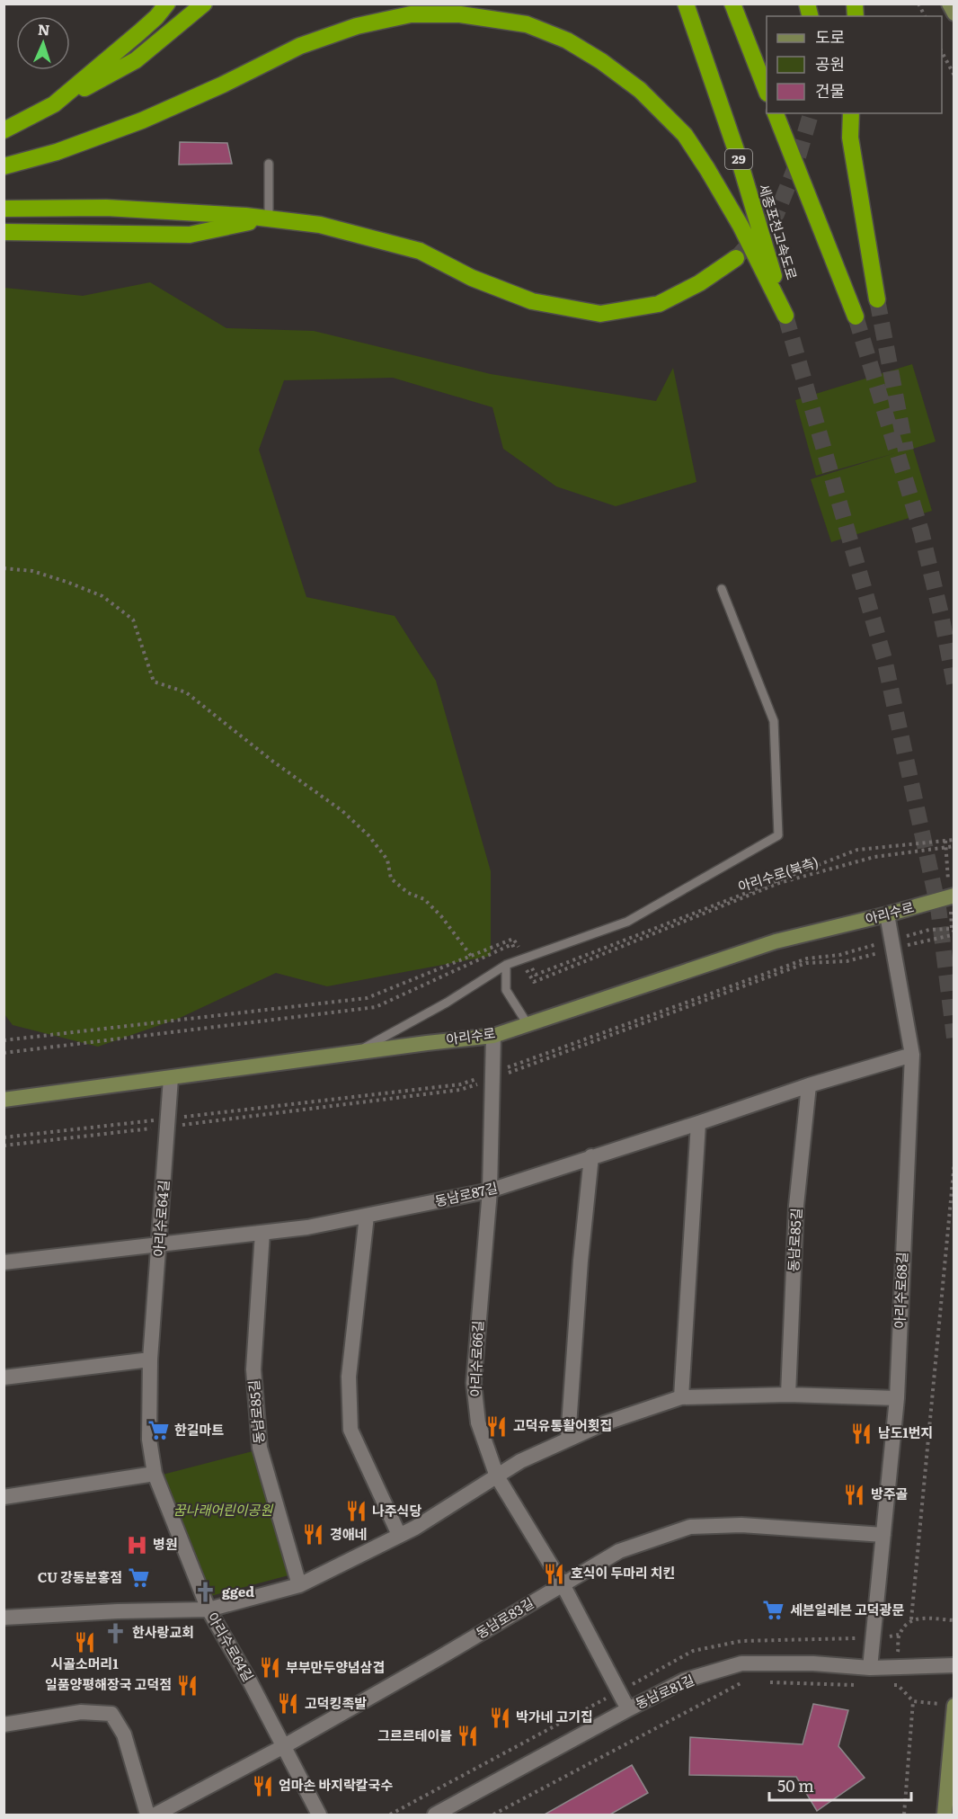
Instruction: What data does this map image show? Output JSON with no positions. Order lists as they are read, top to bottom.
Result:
{
  "streets": {
    "highway": ["29", "세종포천고속도로"],
    "main road": ["아리수로"],
    "street": [
      "동남로87길",
      "아리수로64길",
      "동남로85길",
      "아리수로68길",
      "아리수로66길",
      "동남로83길",
      "동남로81길"
    ],
    "path": ["아리수로(북측)"]
  },
  "crossings": [
    ["아리수로", "아리수로64길"],
    ["아리수로", "아리수로68길"],
    ["아리수로", "아리수로66길"],
    ["동남로87길", "아리수로64길"],
    ["동남로87길", "동남로85길"],
    ["동남로87길", "아리수로68길"],
    ["동남로87길", "아리수로66길"],
    ["아리수로64길", "동남로83길"],
    ["아리수로68길", "동남로83길"],
    ["아리수로68길", "동남로81길"],
    ["아리수로66길", "동남로83길"],
    ["아리수로66길", "동남로81길"]
  ],
  "parks": ["꿈나래어린이공원"],
  "places": {
    "restaurant": [
      "고덕유통활어횟집",
      "남도1번지",
      "방주골",
      "나주식당",
      "경애네",
      "호식이 두마리 치킨",
      "시골소머리1",
      "부부만두양념삼겹",
      "일품양평해장국 고덕점",
      "고덕킹족발",
      "박가네 고기집",
      "그르르테이블",
      "엄마손 바지락칼국수"
    ],
    "supermarket": ["한길마트", "CU 강동분홍점", "세븐일레븐 고덕광문"],
    "hospital": ["병원"],
    "church": ["gged", "한사랑교회"]
  },
  "legend": ["도로", "공원", "건물"],
  "scale_bar": "50 m",
  "north": "top"
}
